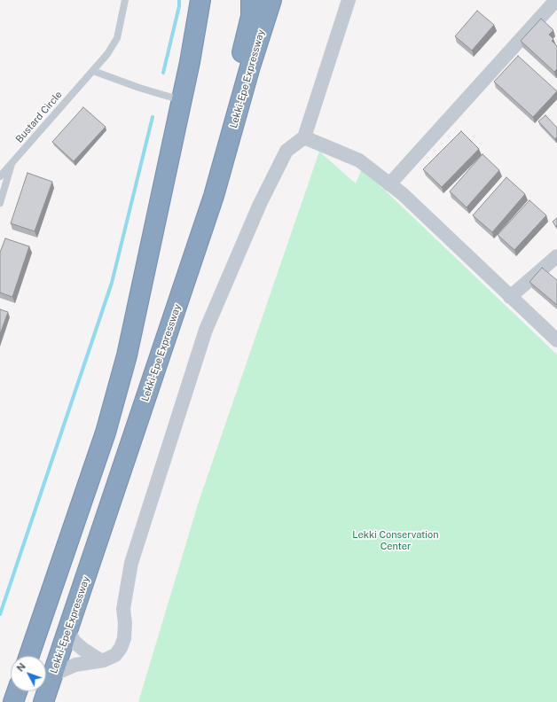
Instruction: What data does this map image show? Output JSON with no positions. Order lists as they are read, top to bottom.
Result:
{
  "streets": {
    "highway": ["Lekki-Epe Expressway"],
    "lane": ["Bustard Circle"]
  },
  "parks": ["Lekki Conservation Center"],
  "north": "top left"
}
